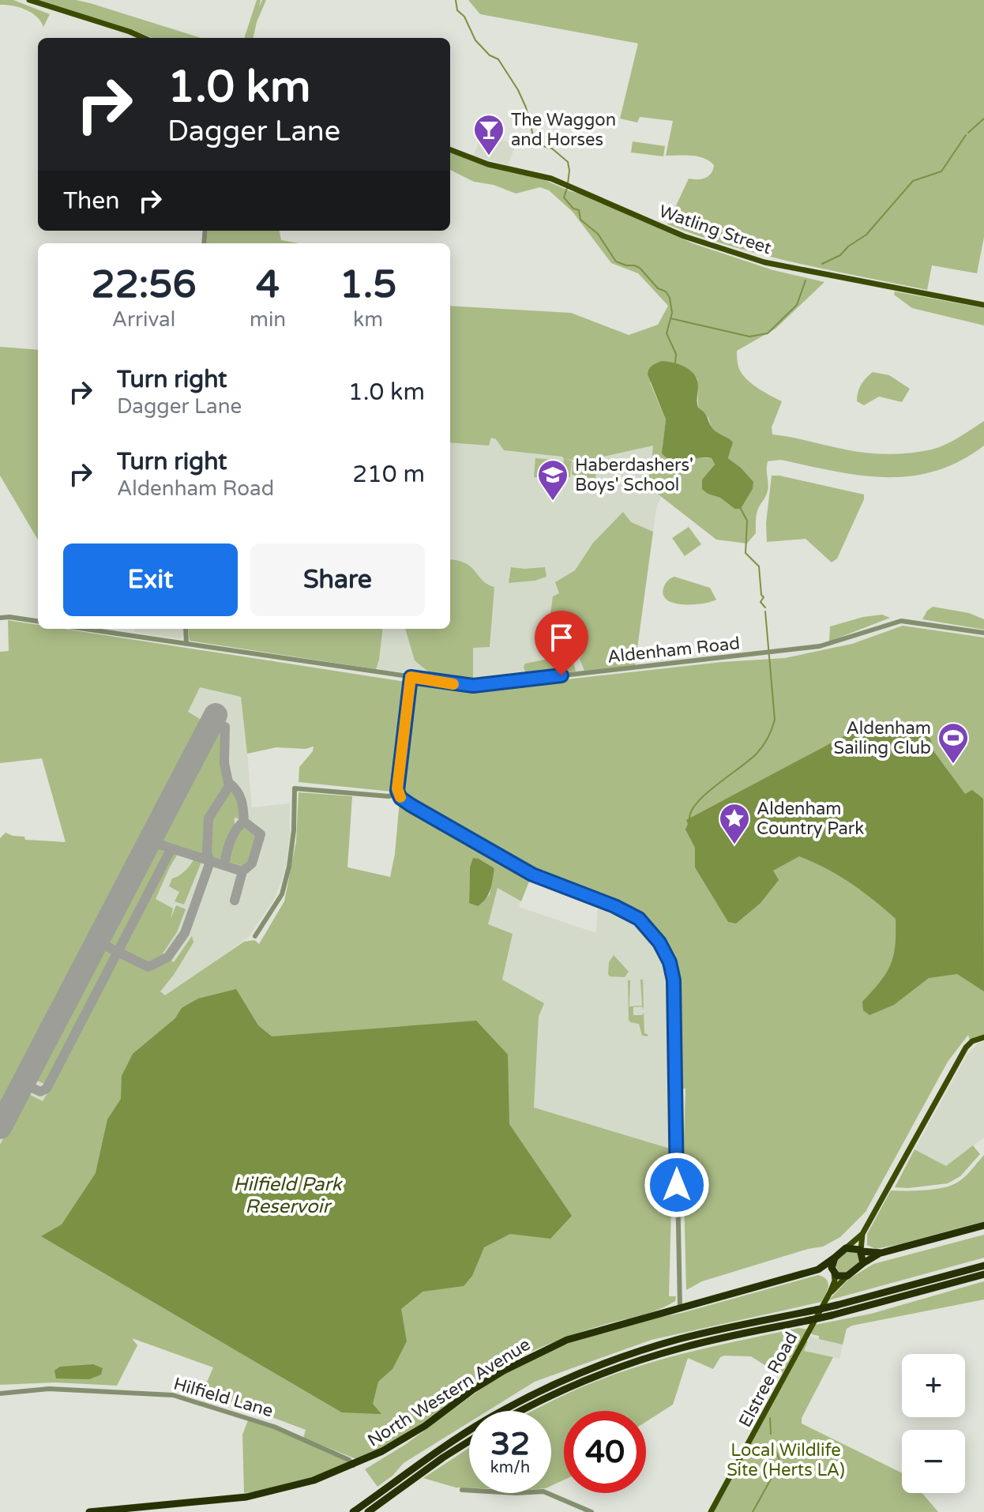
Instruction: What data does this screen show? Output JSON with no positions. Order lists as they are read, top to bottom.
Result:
{
  "streets": {
    "highway": ["North Western Avenue"],
    "main road": ["Watling Street", "Elstree Road"],
    "street": ["Aldenham Road", "Hilfield Lane"]
  },
  "crossings": [
    ["Elstree Road", "North Western Avenue"],
    ["North Western Avenue", "Hilfield Lane"]
  ],
  "water": ["Hilfield Park Reservoir"],
  "parks": ["Local Wildlife Site (Herts LA)"],
  "places": {
    "bar": ["The Waggon and Horses"],
    "school or university": ["Haberdashers' Boys' School"],
    "sports": ["Aldenham Sailing Club"],
    "place": ["Aldenham Country Park"]
  },
  "page": {
    "turn": ["1.0 km", "Dagger Lane"],
    "then": "Then",
    "eta": [
      "22:56",
      "Arrival",
      "4",
      "min",
      "1.5",
      "km"
    ],
    "list": [
      {
        "name": "Turn right",
        "note": "Dagger Lane",
        "value": "1.0 km"
      },
      {
        "name": "Turn right",
        "note": "Aldenham Road",
        "value": "210 m"
      }
    ],
    "buttons": ["Exit", "Share"],
    "map_buttons": ["+", "−"],
    "speed": "32 km/h",
    "limit": "40"
  }
}
